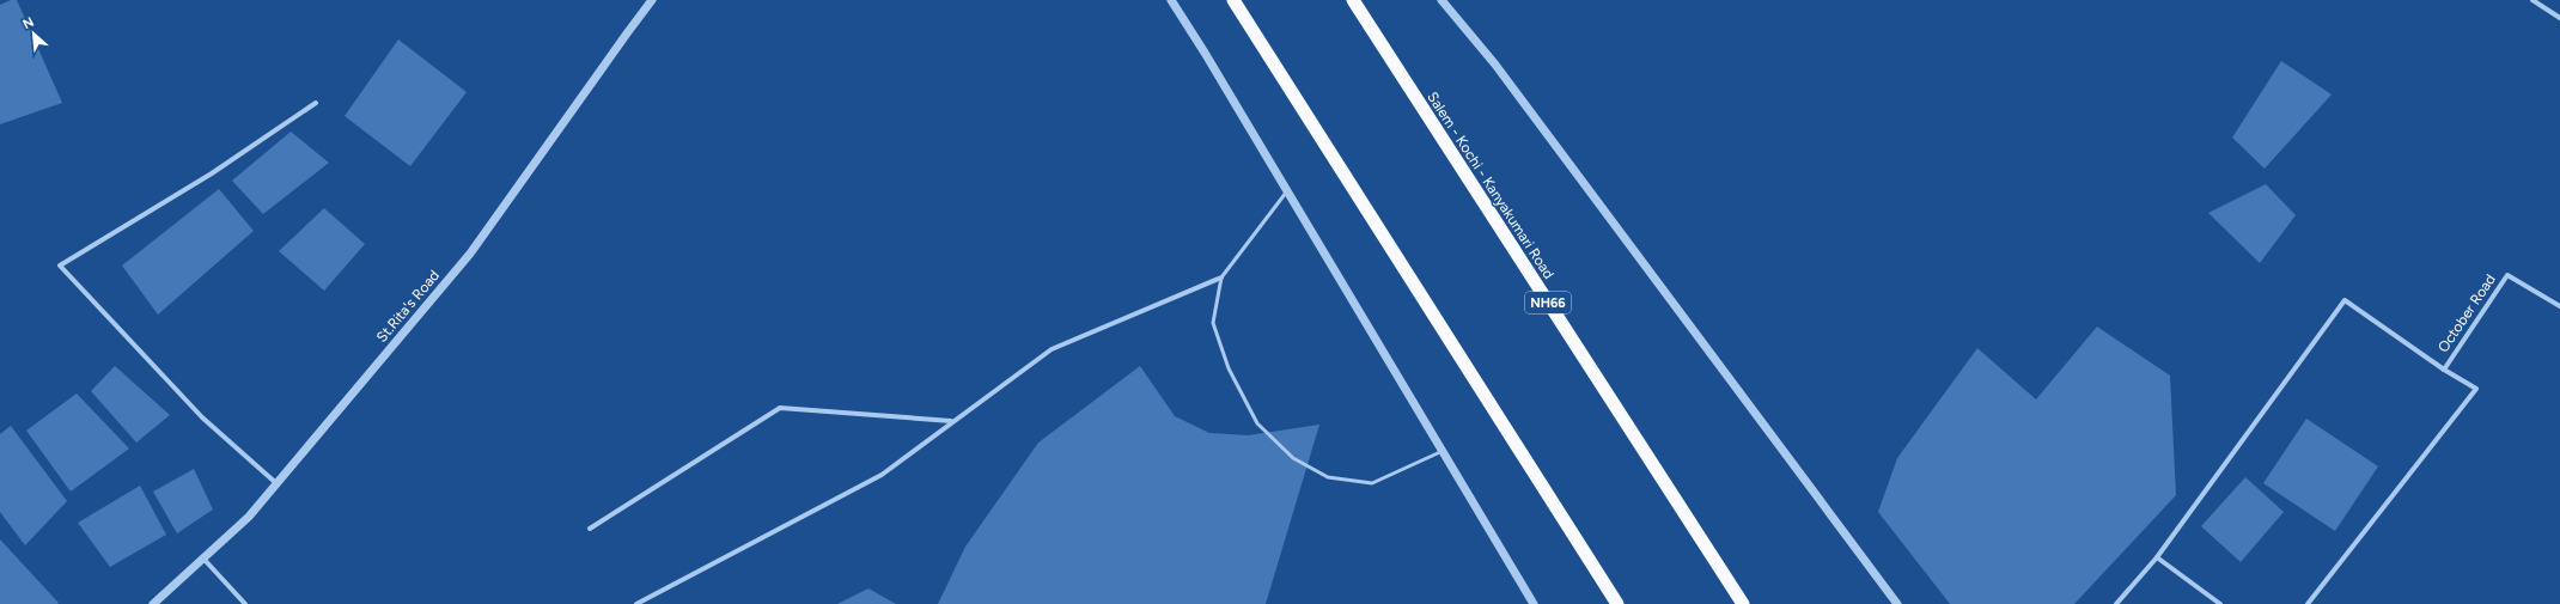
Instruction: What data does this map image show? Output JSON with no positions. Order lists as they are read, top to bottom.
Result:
{
  "streets": {
    "highway": ["Salem - Kochi - Kanyakumari Road", "NH66"],
    "street": ["St.Rita's Road", "October Road"]
  },
  "north": "top left"
}
